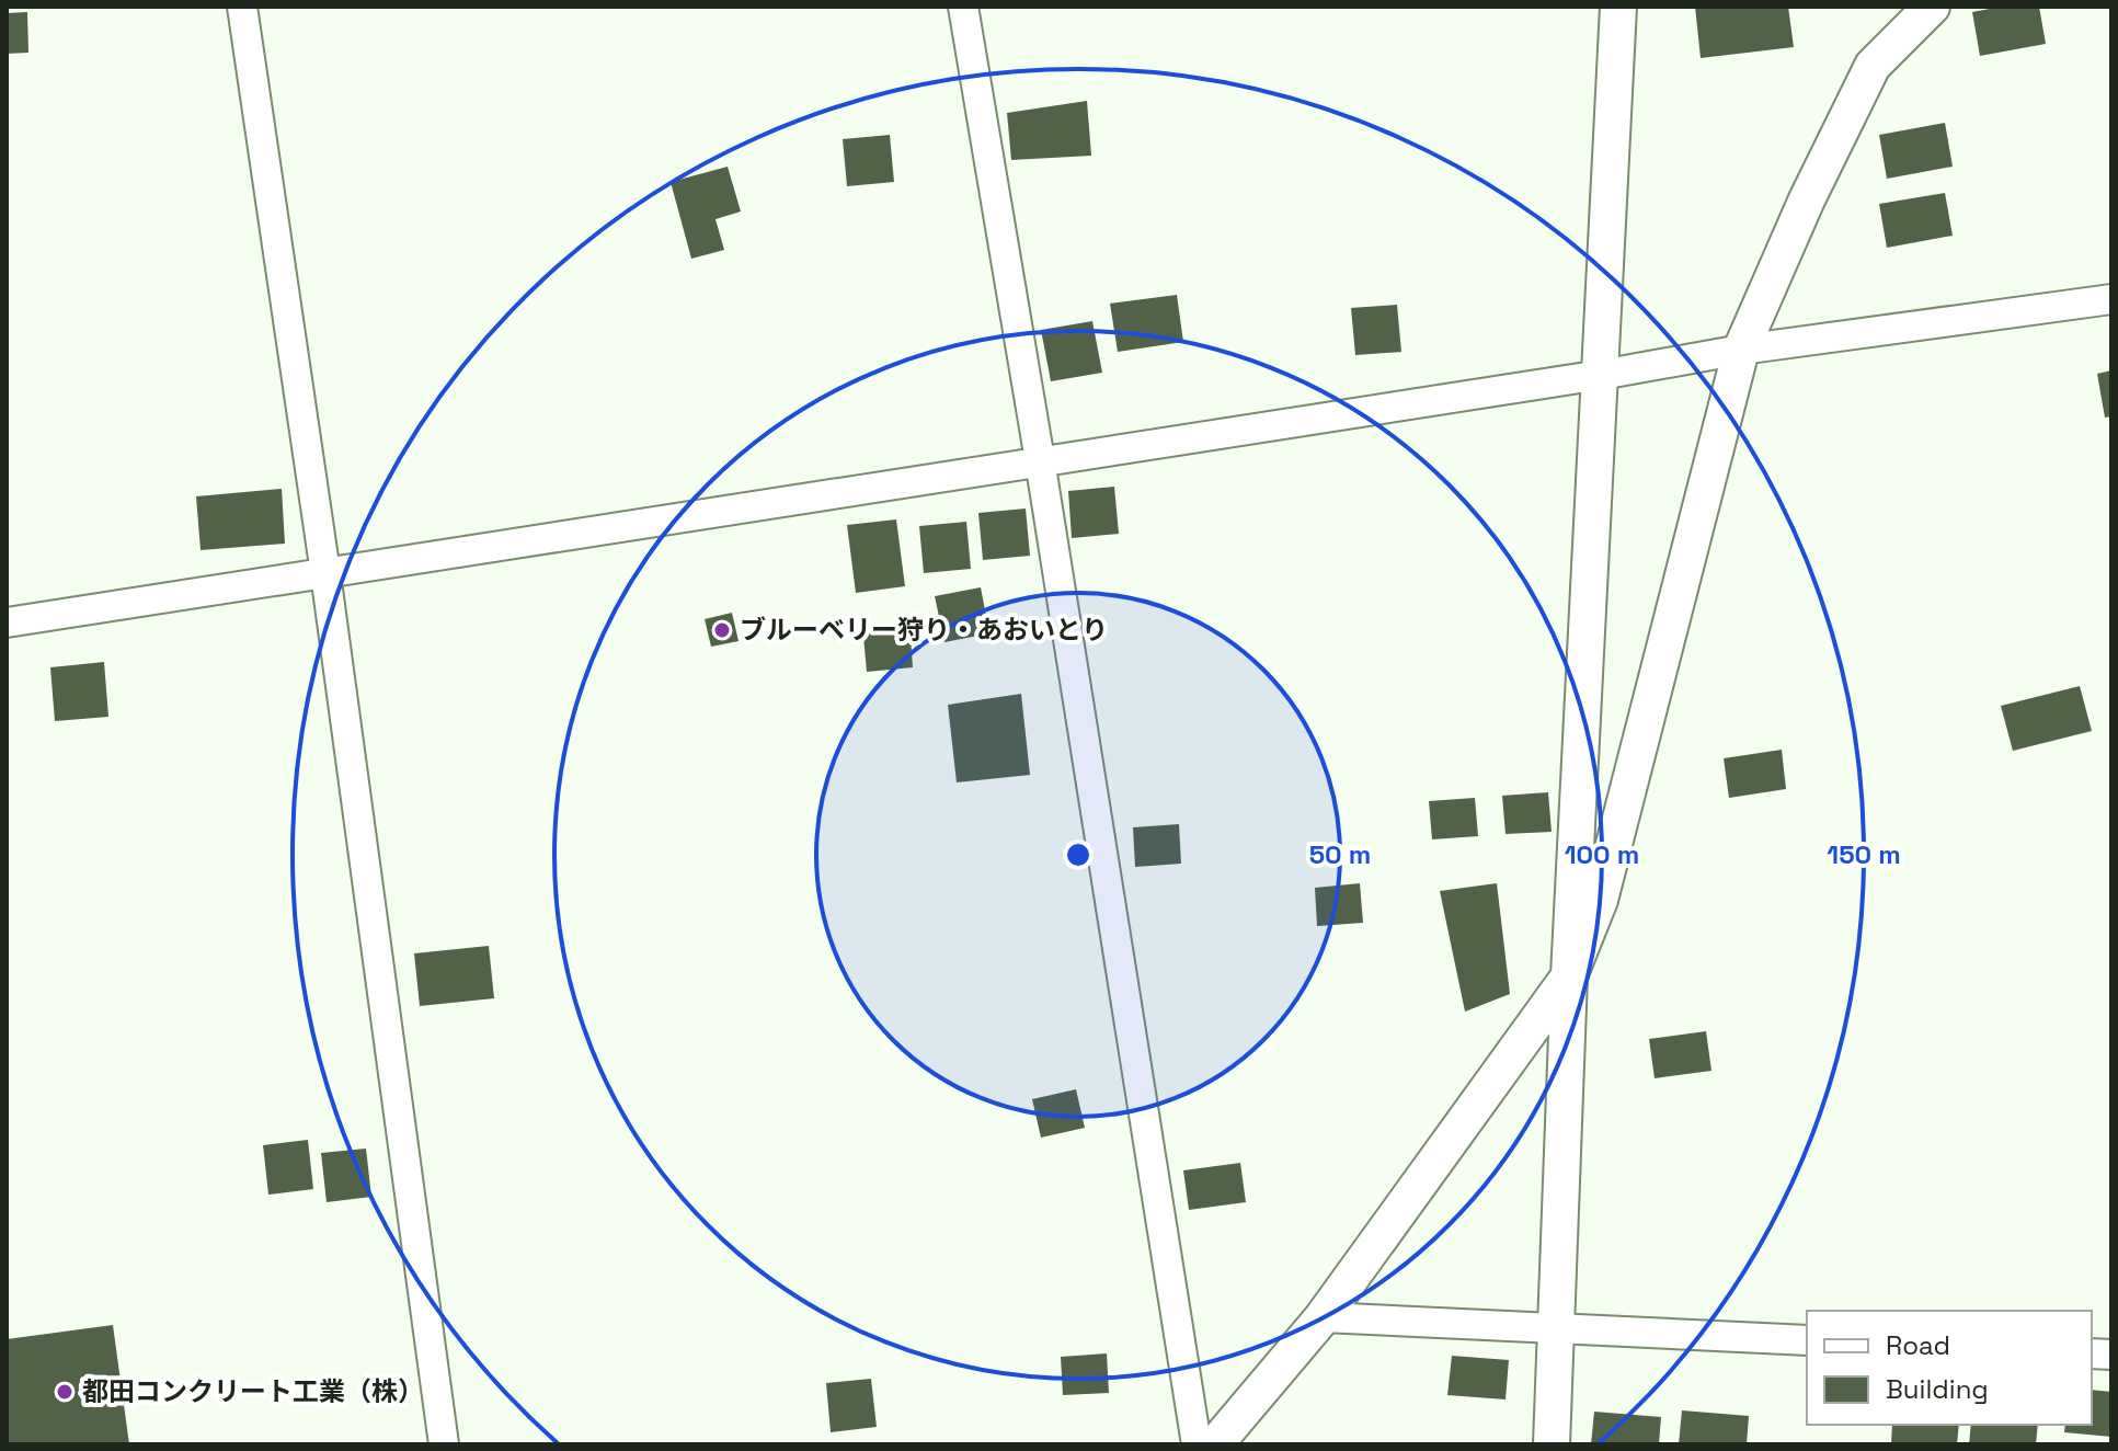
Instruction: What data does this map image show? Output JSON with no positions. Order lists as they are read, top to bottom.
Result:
{
  "places": ["ブルーベリー狩り・あおいとり", "都田コンクリート工業（株）"],
  "legend": ["Road", "Building"],
  "rings": ["50 m", "100 m", "150 m"]
}
